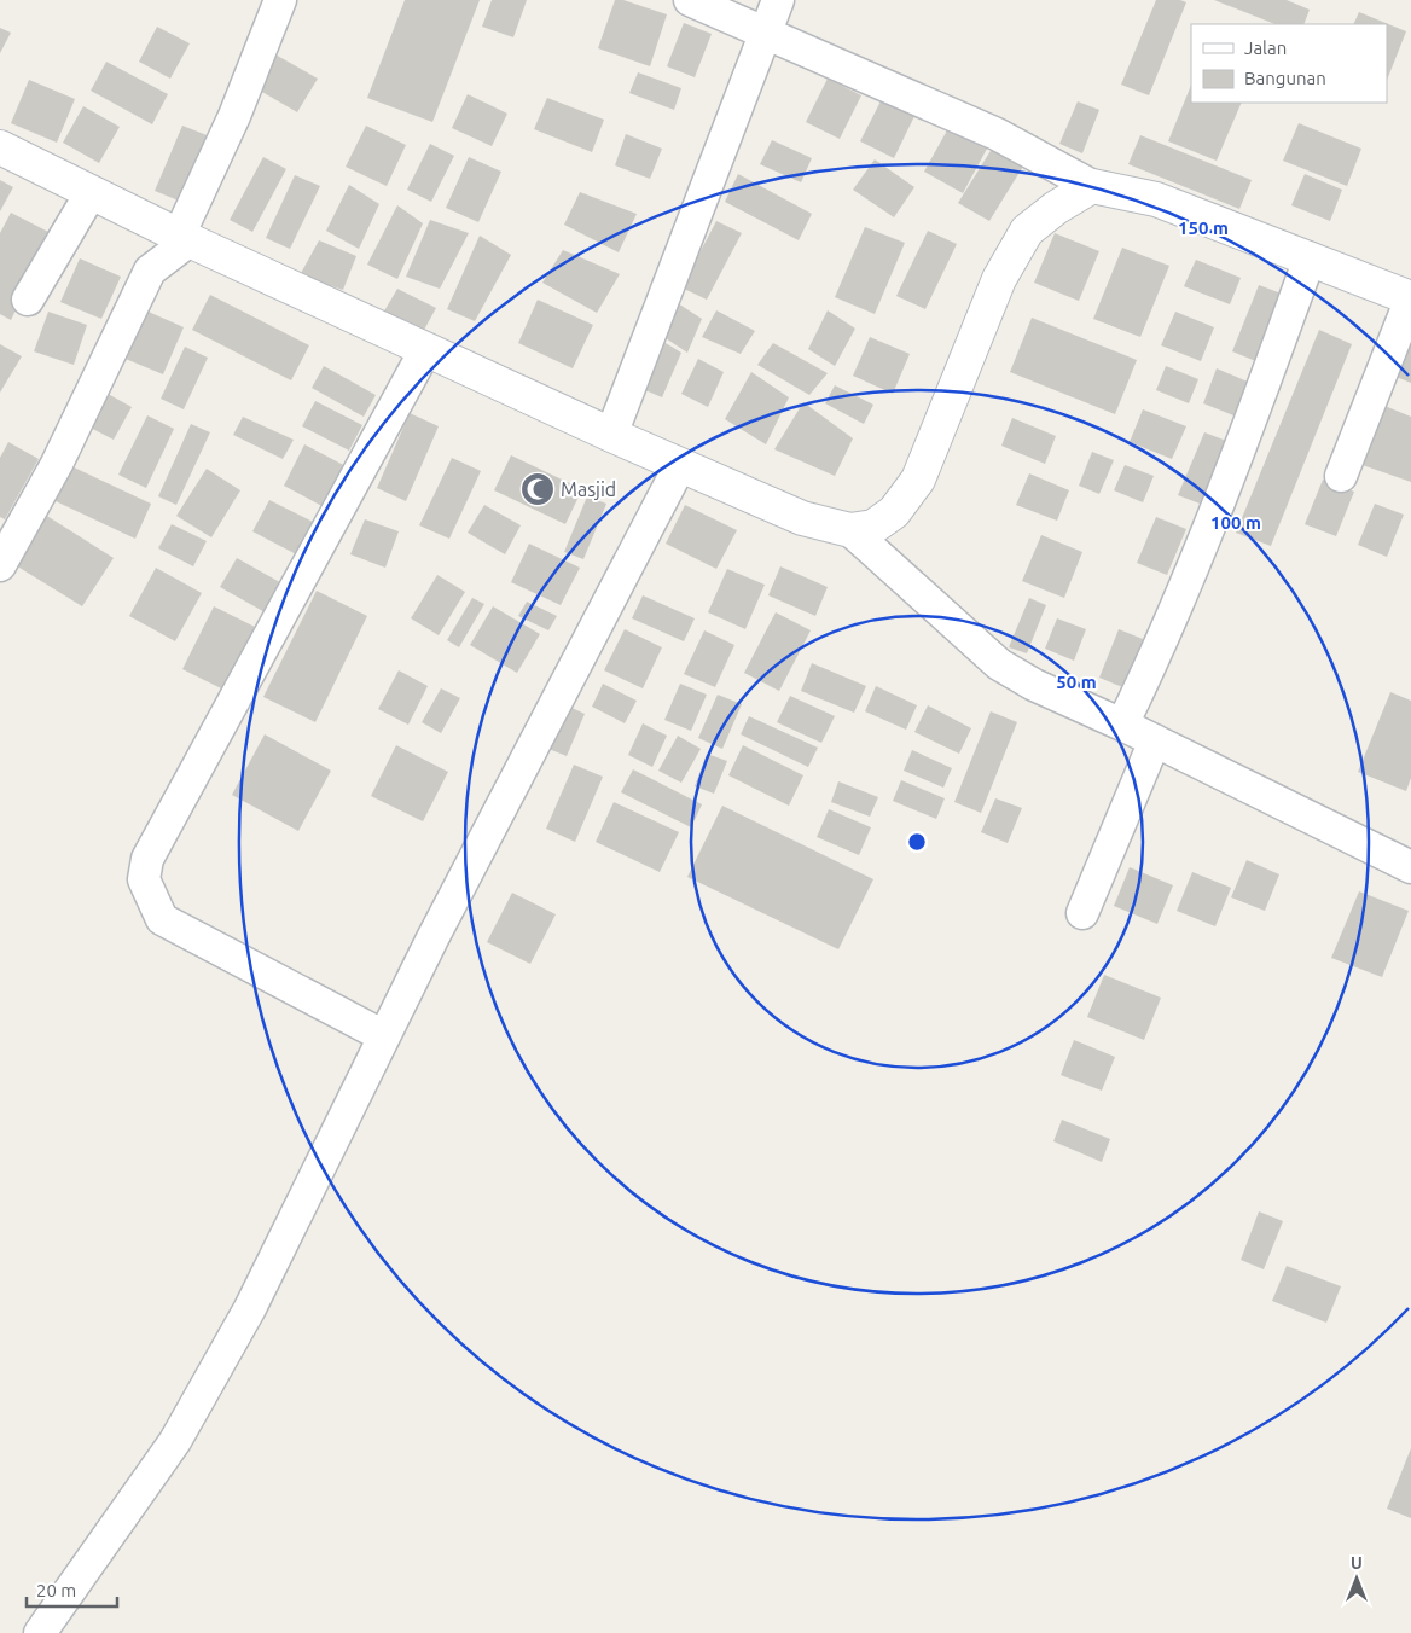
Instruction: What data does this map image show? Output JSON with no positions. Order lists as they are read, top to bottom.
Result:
{
  "places": {
    "mosque": ["Masjid"]
  },
  "legend": ["Jalan", "Bangunan"],
  "scale_bar": "20 m",
  "north": "top",
  "rings": ["150 m", "100 m", "50 m"]
}
